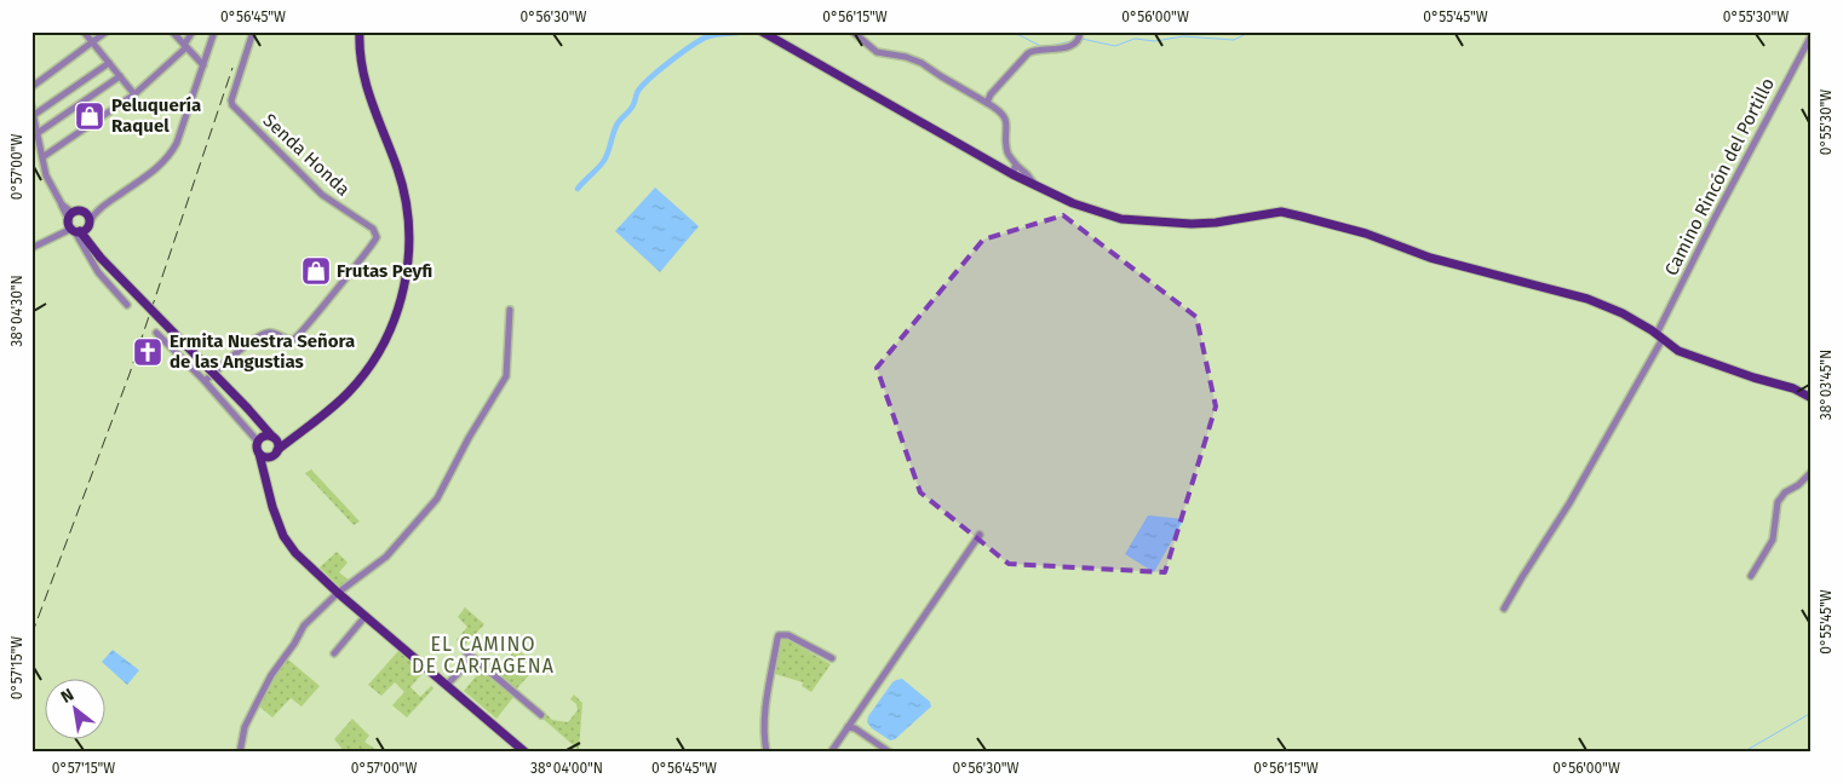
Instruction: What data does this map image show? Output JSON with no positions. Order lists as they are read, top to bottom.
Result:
{
  "streets": {
    "street": ["Senda Honda", "Camino Rincón del Portillo"]
  },
  "districts": ["EL CAMINO DE CARTAGENA"],
  "places": {
    "shop": ["Peluquería Raquel", "Frutas Peyfi"],
    "church": ["Ermita Nuestra Señora de las Angustias"]
  },
  "north": "top left",
  "coordinates": [
    "0°56'45\"W",
    "0°56'30\"W",
    "0°56'15\"W",
    "0°56'00\"W",
    "0°55'45\"W",
    "0°55'30\"W",
    "0°57'00\"W",
    "38°04'30\"N",
    "38°03'45\"N",
    "0°57'15\"W",
    "38°04'00\"N"
  ]
}
